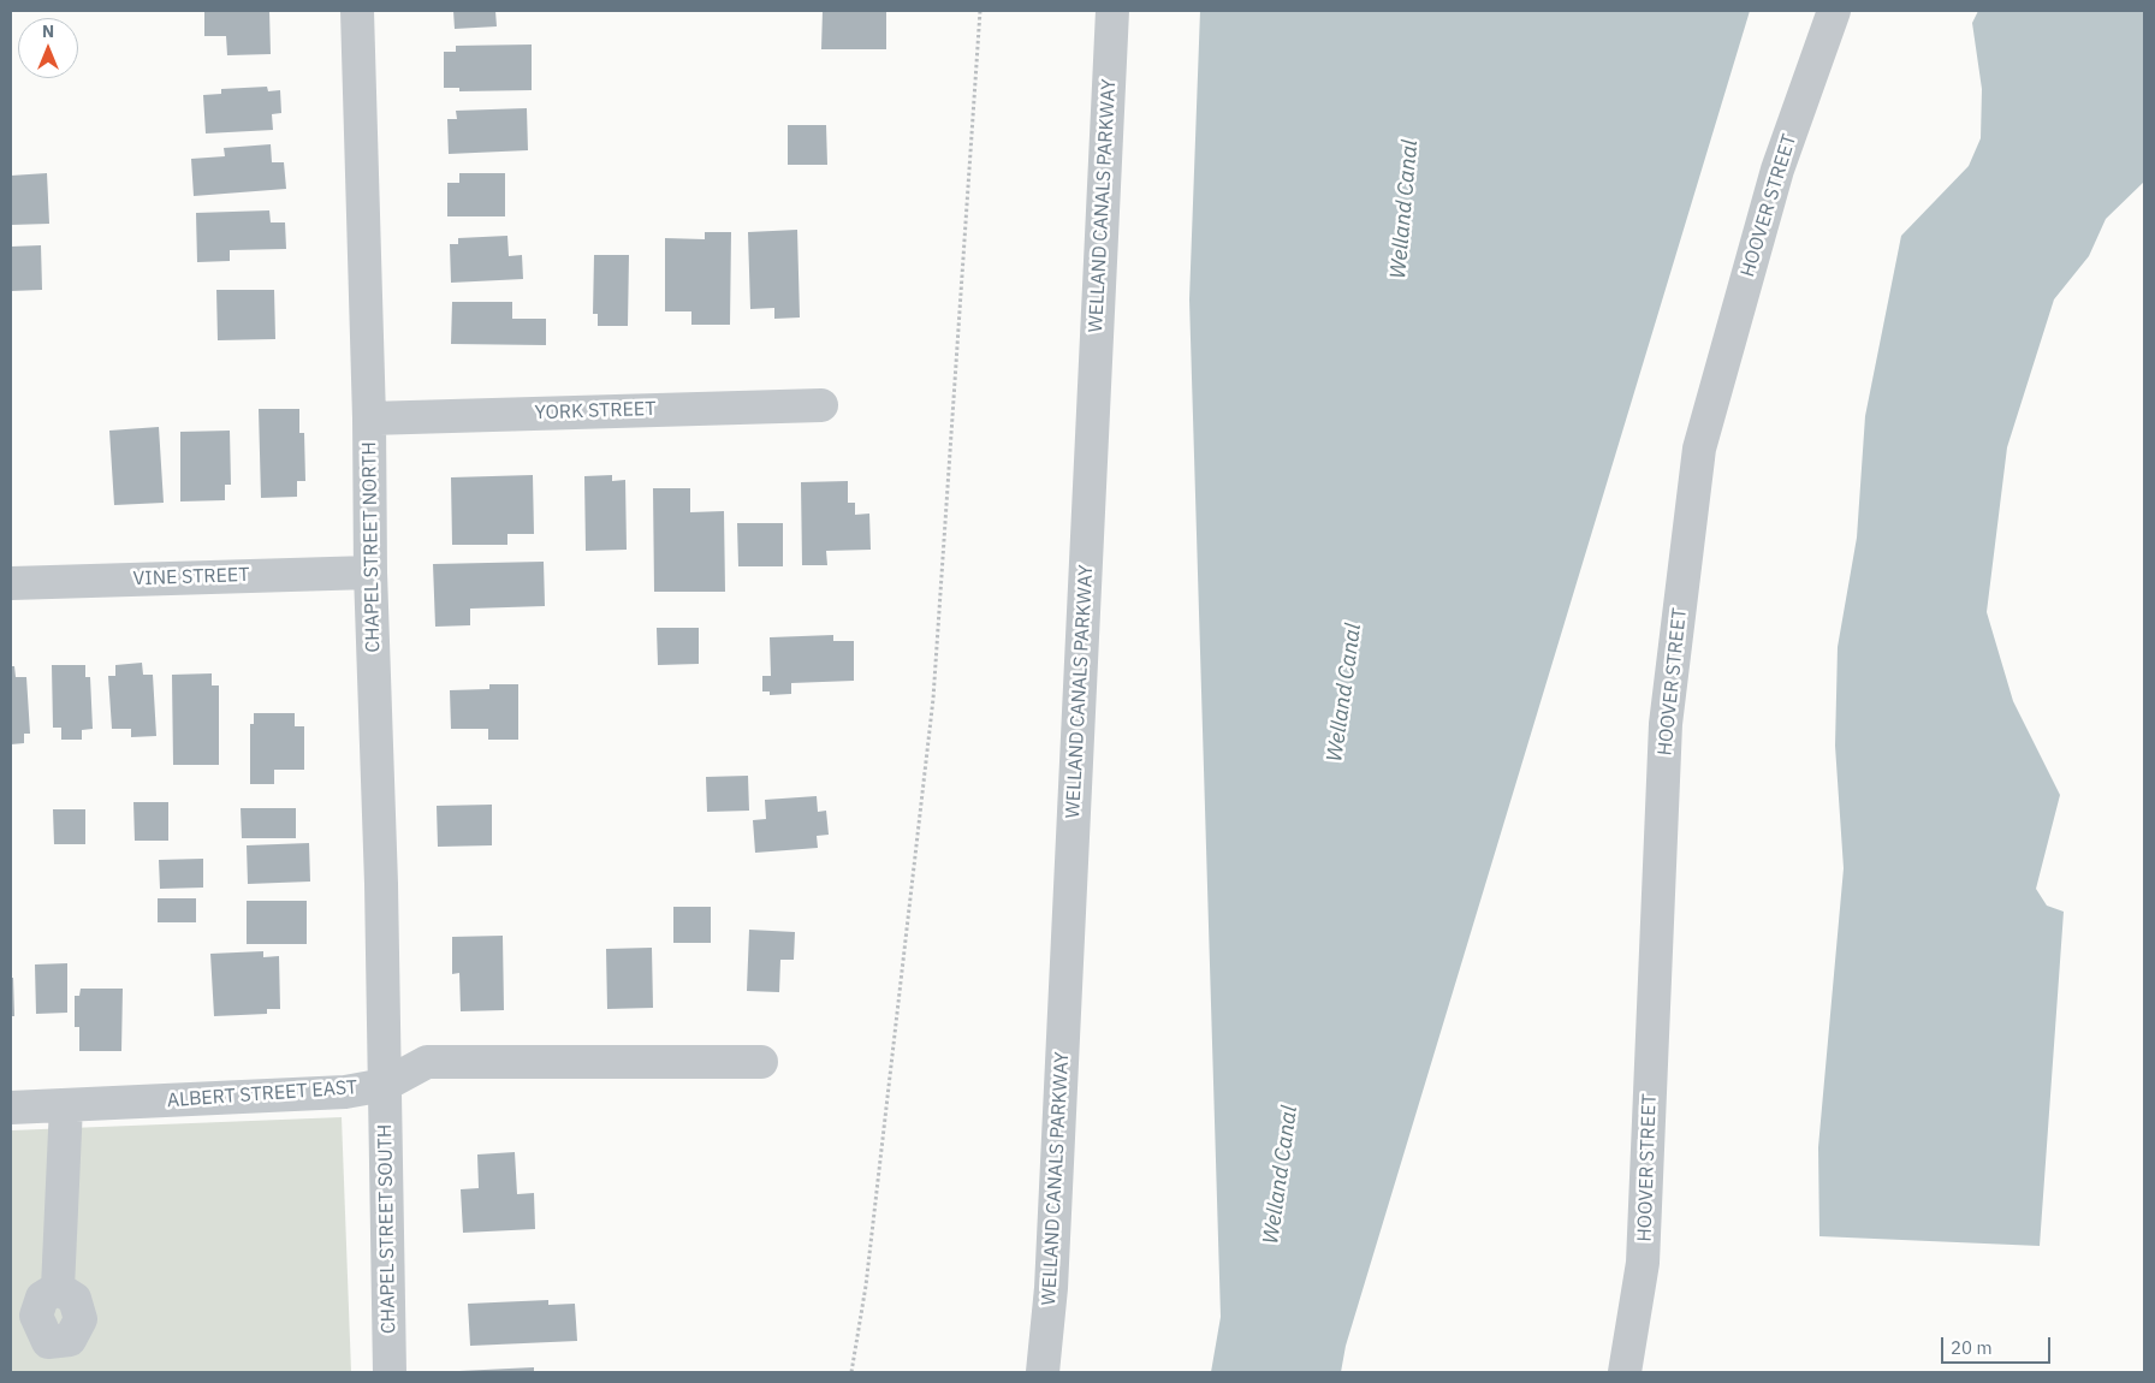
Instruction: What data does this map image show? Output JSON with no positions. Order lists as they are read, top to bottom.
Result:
{
  "streets": {
    "street": [
      "WELLAND CANALS PARKWAY",
      "HOOVER STREET",
      "YORK STREET",
      "CHAPEL STREET NORTH",
      "VINE STREET",
      "ALBERT STREET EAST",
      "CHAPEL STREET SOUTH"
    ]
  },
  "crossings": [
    ["YORK STREET", "CHAPEL STREET NORTH"],
    ["CHAPEL STREET NORTH", "VINE STREET"],
    ["CHAPEL STREET NORTH", "ALBERT STREET EAST"],
    ["CHAPEL STREET NORTH", "CHAPEL STREET SOUTH"],
    ["ALBERT STREET EAST", "CHAPEL STREET SOUTH"]
  ],
  "water": ["Welland Canal"],
  "scale_bar": "20 m",
  "north": "top"
}
